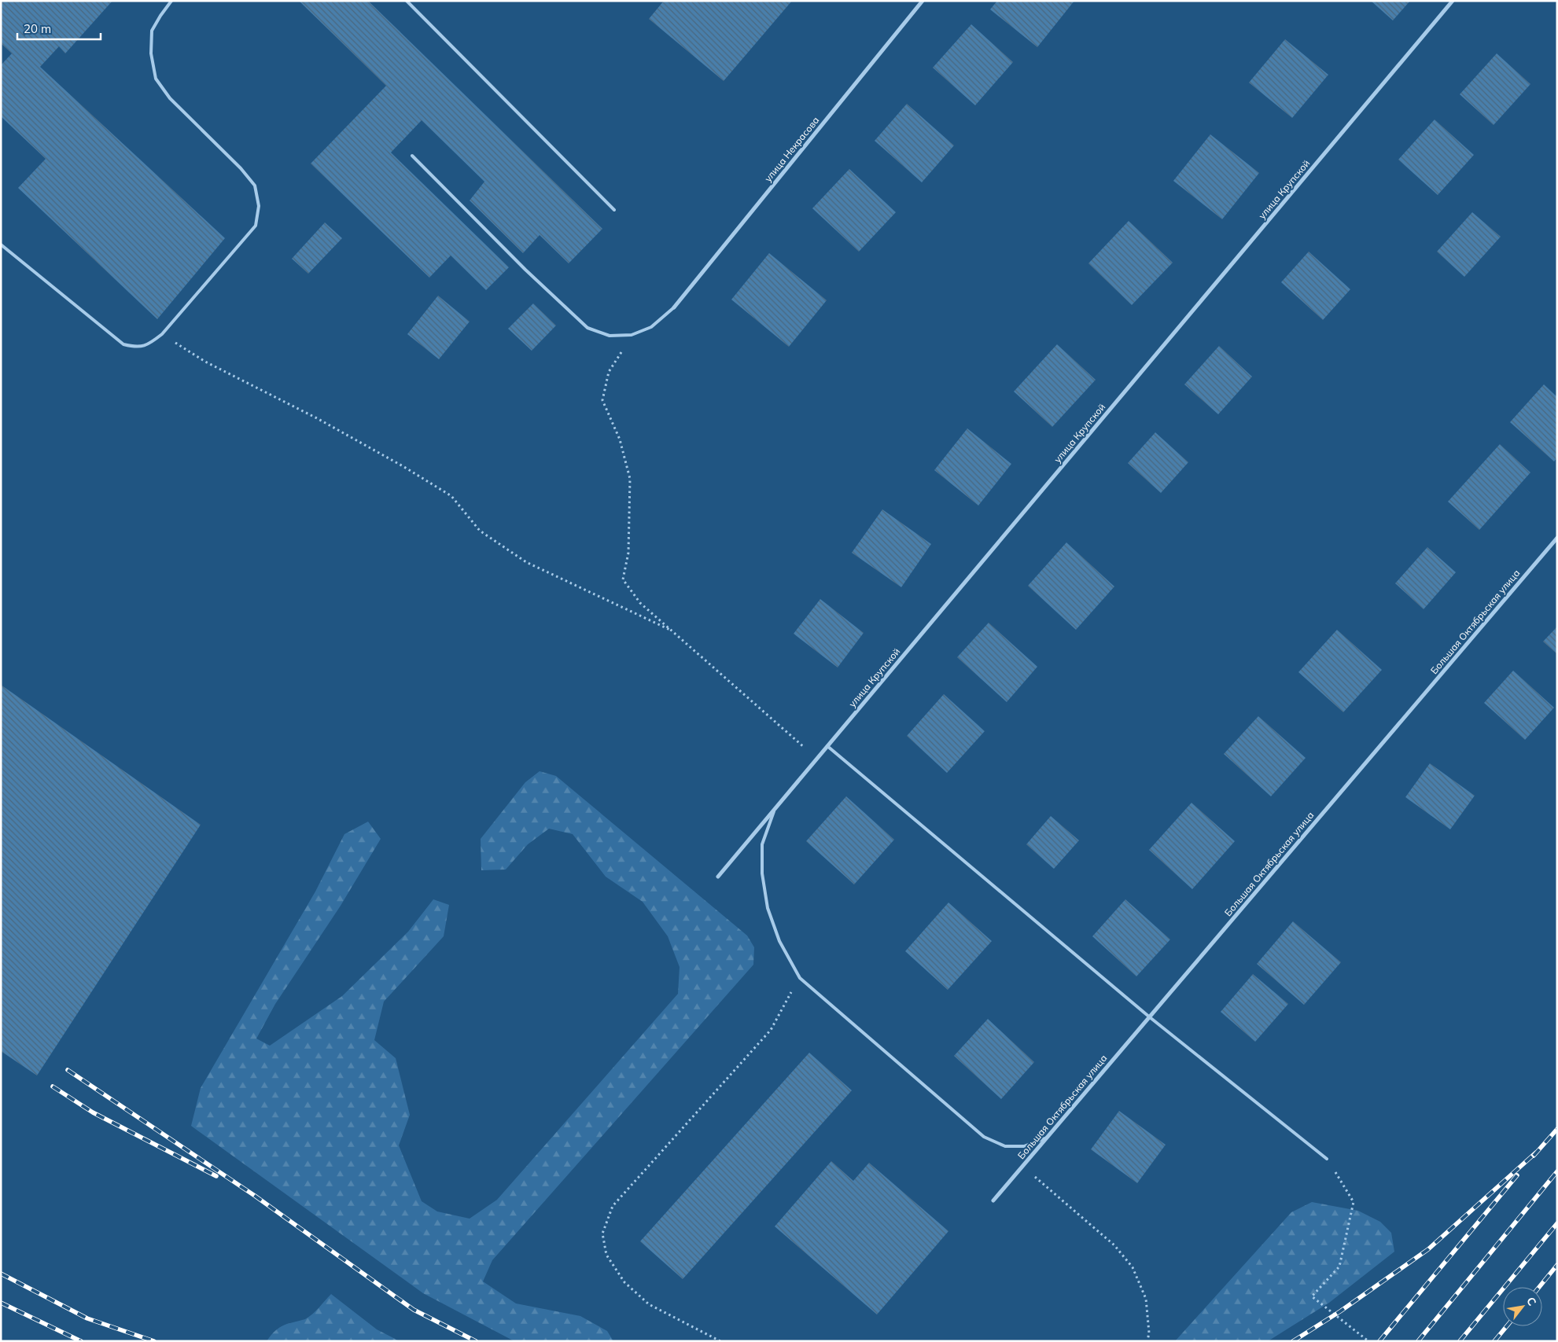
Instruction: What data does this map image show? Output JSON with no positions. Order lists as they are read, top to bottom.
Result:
{
  "streets": {
    "street": ["улица Некрасова", "улица Крупской", "Большая Октябрьская улица"]
  },
  "scale_bar": "20 m",
  "north": "top right"
}
